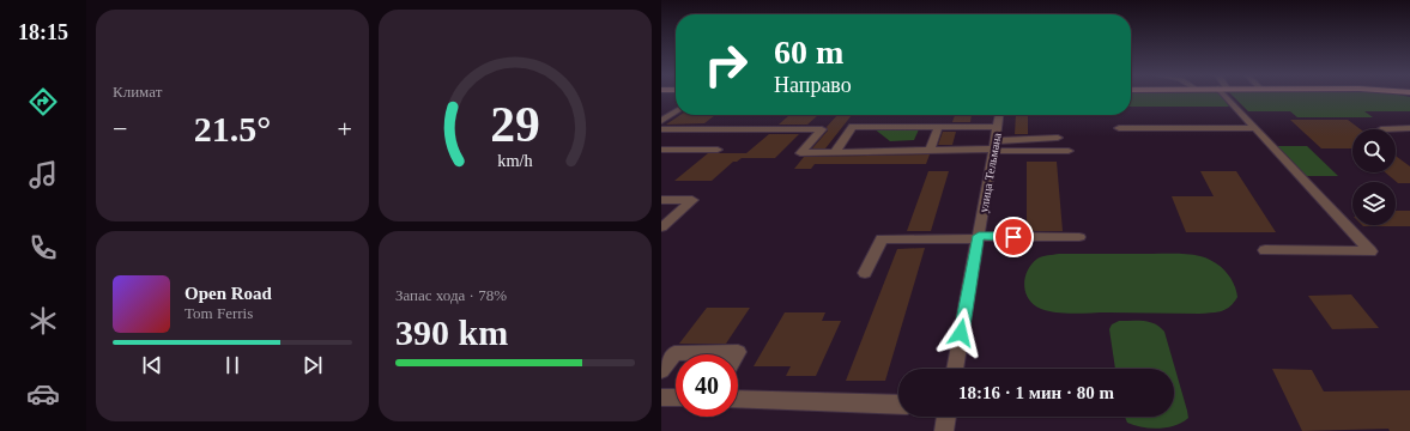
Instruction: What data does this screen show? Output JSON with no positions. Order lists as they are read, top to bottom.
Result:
{
  "streets": {
    "street": ["улица Тельмана"]
  },
  "page": {
    "tabs": "18:15",
    "tile": [
      "Климат",
      ["Запас хода · 78%", "390 km"]
    ],
    "turn": ["60 m", "Направо"],
    "heat": ["−", "21.5°", "+"],
    "song": ["Open Road", "Tom Ferris"],
    "limit": "40",
    "trip": "18:16 · 1 мин · 80 m",
    "gauge": ["29", "km/h"]
  }
}
